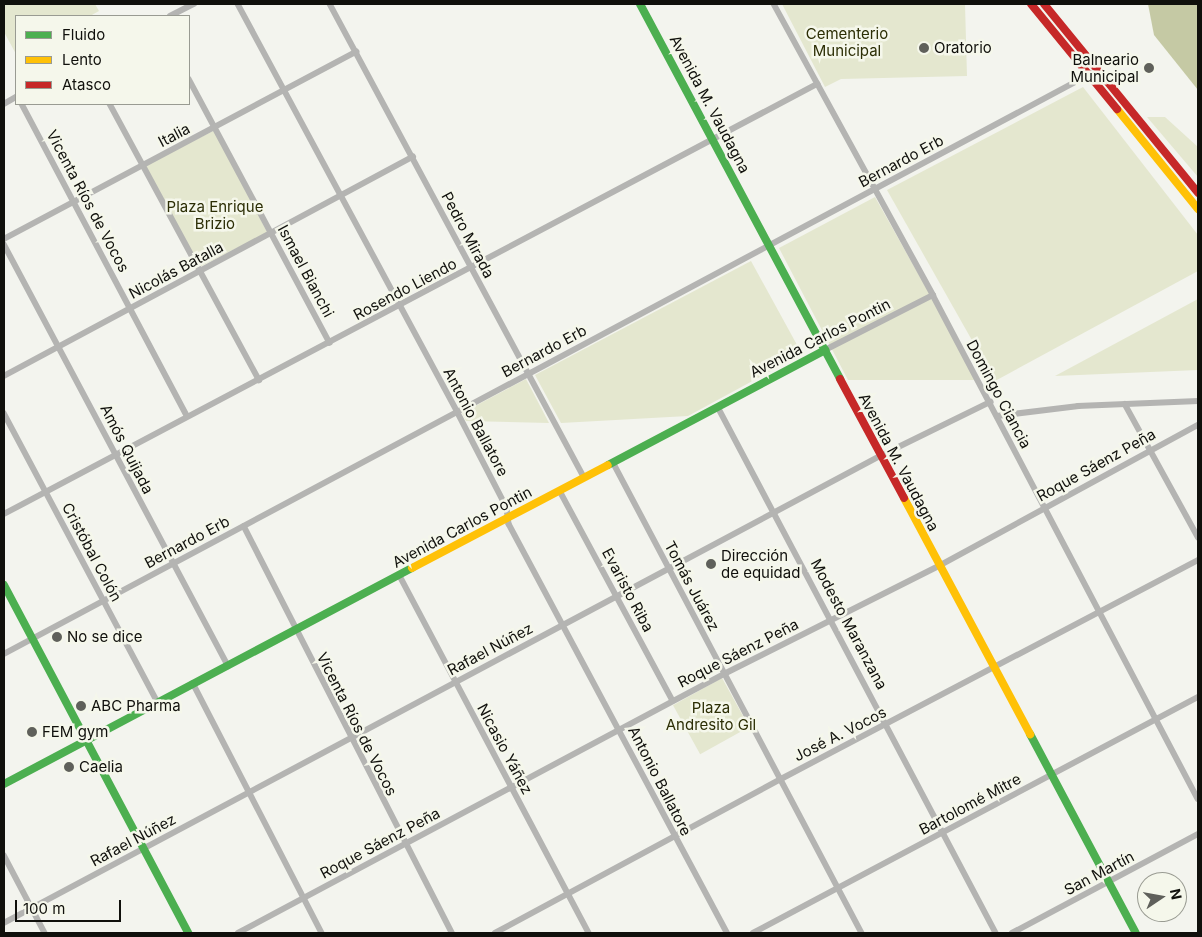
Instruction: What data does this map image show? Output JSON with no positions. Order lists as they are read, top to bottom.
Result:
{
  "streets": {
    "main road": ["Avenida M. Vaudagna", "Avenida Carlos Pontin"],
    "street": [
      "Italia",
      "Bernardo Erb",
      "Vicenta Ríos de Vocos",
      "Pedro Mirada",
      "Nicolás Batalla",
      "Ismael Bianchi",
      "Rosendo Liendo",
      "Domingo Ciancia",
      "Antonio Ballatore",
      "Amós Quijada",
      "Roque Sáenz Peña",
      "Cristóbal Colón",
      "Tomás Juárez",
      "Evaristo Riba",
      "Modesto Maranzana",
      "Rafael Núñez",
      "José A. Vocos",
      "Nicasio Yáñez",
      "Bartolomé Mitre",
      "San Martín"
    ]
  },
  "crossings": [
    ["Avenida M. Vaudagna", "Bernardo Erb"],
    ["Avenida M. Vaudagna", "Rosendo Liendo"],
    ["Avenida M. Vaudagna", "Avenida Carlos Pontin"],
    ["Avenida M. Vaudagna", "Roque Sáenz Peña"],
    ["Avenida M. Vaudagna", "Rafael Núñez"],
    ["Avenida M. Vaudagna", "José A. Vocos"],
    ["Avenida M. Vaudagna", "Bartolomé Mitre"],
    ["Avenida M. Vaudagna", "San Martín"],
    ["Italia", "Vicenta Ríos de Vocos"],
    ["Italia", "Pedro Mirada"],
    ["Italia", "Ismael Bianchi"],
    ["Italia", "Antonio Ballatore"],
    ["Bernardo Erb", "Vicenta Ríos de Vocos"],
    ["Bernardo Erb", "Pedro Mirada"],
    ["Bernardo Erb", "Domingo Ciancia"],
    ["Bernardo Erb", "Antonio Ballatore"],
    ["Bernardo Erb", "Amós Quijada"],
    ["Bernardo Erb", "Cristóbal Colón"],
    ["Vicenta Ríos de Vocos", "Nicolás Batalla"],
    ["Vicenta Ríos de Vocos", "Rosendo Liendo"],
    ["Vicenta Ríos de Vocos", "Avenida Carlos Pontin"],
    ["Vicenta Ríos de Vocos", "Roque Sáenz Peña"],
    ["Vicenta Ríos de Vocos", "Rafael Núñez"],
    ["Pedro Mirada", "Nicolás Batalla"],
    ["Pedro Mirada", "Rosendo Liendo"],
    ["Pedro Mirada", "Avenida Carlos Pontin"],
    ["Nicolás Batalla", "Ismael Bianchi"],
    ["Nicolás Batalla", "Antonio Ballatore"],
    ["Nicolás Batalla", "Amós Quijada"],
    ["Ismael Bianchi", "Rosendo Liendo"],
    ["Rosendo Liendo", "Domingo Ciancia"],
    ["Rosendo Liendo", "Antonio Ballatore"],
    ["Rosendo Liendo", "Amós Quijada"],
    ["Rosendo Liendo", "Cristóbal Colón"],
    ["Avenida Carlos Pontin", "Domingo Ciancia"],
    ["Avenida Carlos Pontin", "Antonio Ballatore"],
    ["Avenida Carlos Pontin", "Amós Quijada"],
    ["Avenida Carlos Pontin", "Cristóbal Colón"],
    ["Avenida Carlos Pontin", "Tomás Juárez"],
    ["Avenida Carlos Pontin", "Evaristo Riba"],
    ["Avenida Carlos Pontin", "Modesto Maranzana"],
    ["Avenida Carlos Pontin", "Nicasio Yáñez"],
    ["Domingo Ciancia", "Roque Sáenz Peña"],
    ["Domingo Ciancia", "Rafael Núñez"],
    ["Domingo Ciancia", "José A. Vocos"],
    ["Domingo Ciancia", "Bartolomé Mitre"],
    ["Antonio Ballatore", "Roque Sáenz Peña"],
    ["Antonio Ballatore", "Rafael Núñez"],
    ["Antonio Ballatore", "José A. Vocos"],
    ["Roque Sáenz Peña", "Tomás Juárez"],
    ["Roque Sáenz Peña", "Evaristo Riba"],
    ["Roque Sáenz Peña", "Modesto Maranzana"],
    ["Roque Sáenz Peña", "Nicasio Yáñez"],
    ["Tomás Juárez", "Rafael Núñez"],
    ["Tomás Juárez", "José A. Vocos"],
    ["Tomás Juárez", "Bartolomé Mitre"],
    ["Evaristo Riba", "Rafael Núñez"],
    ["Modesto Maranzana", "Rafael Núñez"],
    ["Modesto Maranzana", "José A. Vocos"],
    ["Modesto Maranzana", "Bartolomé Mitre"],
    ["Rafael Núñez", "Nicasio Yáñez"],
    ["José A. Vocos", "Nicasio Yáñez"]
  ],
  "parks": ["Cementerio Municipal", "Plaza Enrique Brizio", "Plaza Andresito Gil"],
  "places": [
    "Oratorio",
    "Balneario Municipal",
    "Dirección de equidad",
    "No se dice",
    "ABC Pharma",
    "FEM gym",
    "Caelia"
  ],
  "legend": ["Fluido", "Lento", "Atasco"],
  "scale_bar": "100 m",
  "north": "right"
}
